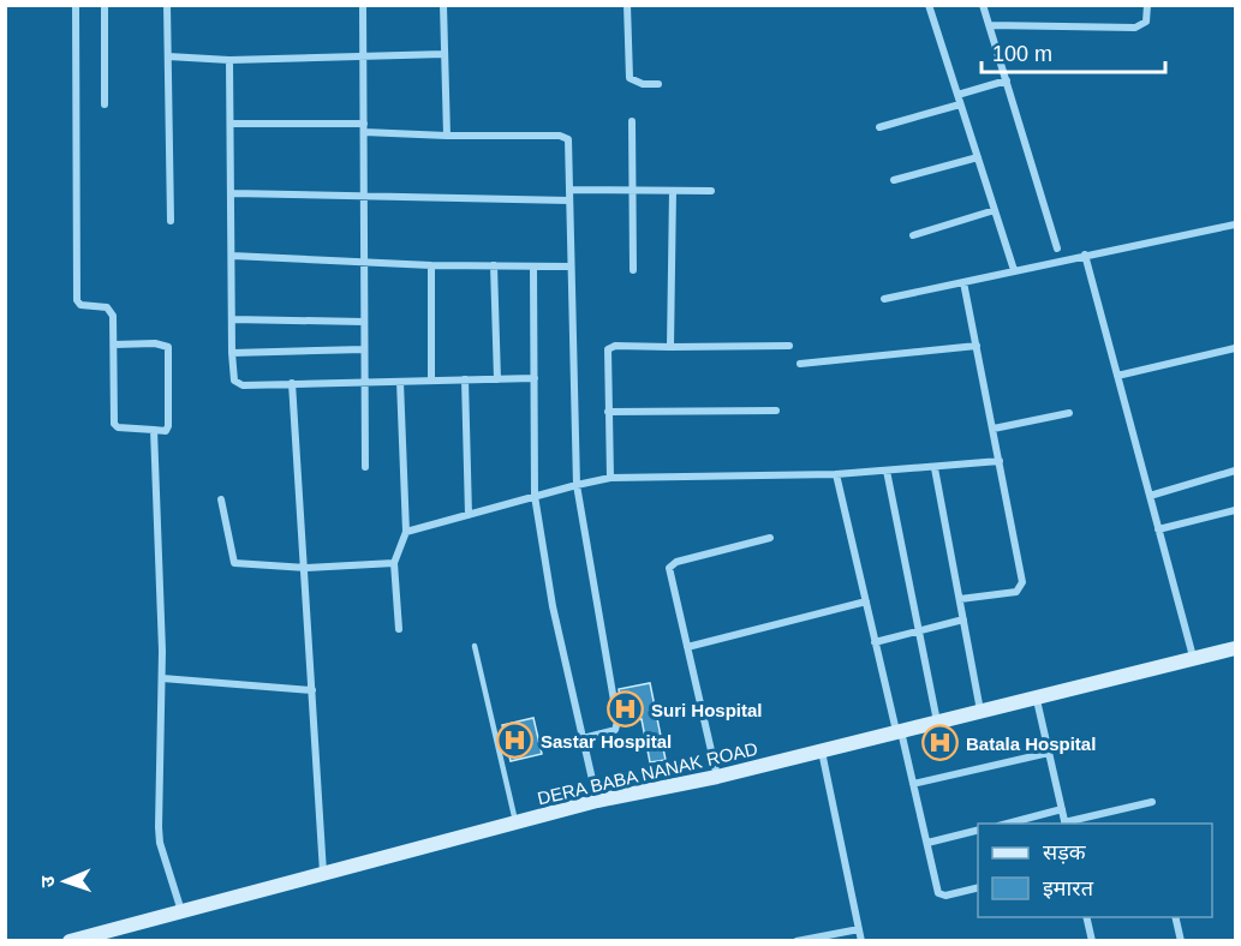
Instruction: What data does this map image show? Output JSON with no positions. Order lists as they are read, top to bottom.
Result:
{
  "streets": {
    "main road": ["DERA BABA NANAK ROAD"]
  },
  "places": {
    "hospital": ["Suri Hospital", "Sastar Hospital", "Batala Hospital"]
  },
  "legend": ["सड़क", "इमारत"],
  "scale_bar": "100 m",
  "north": "left"
}
